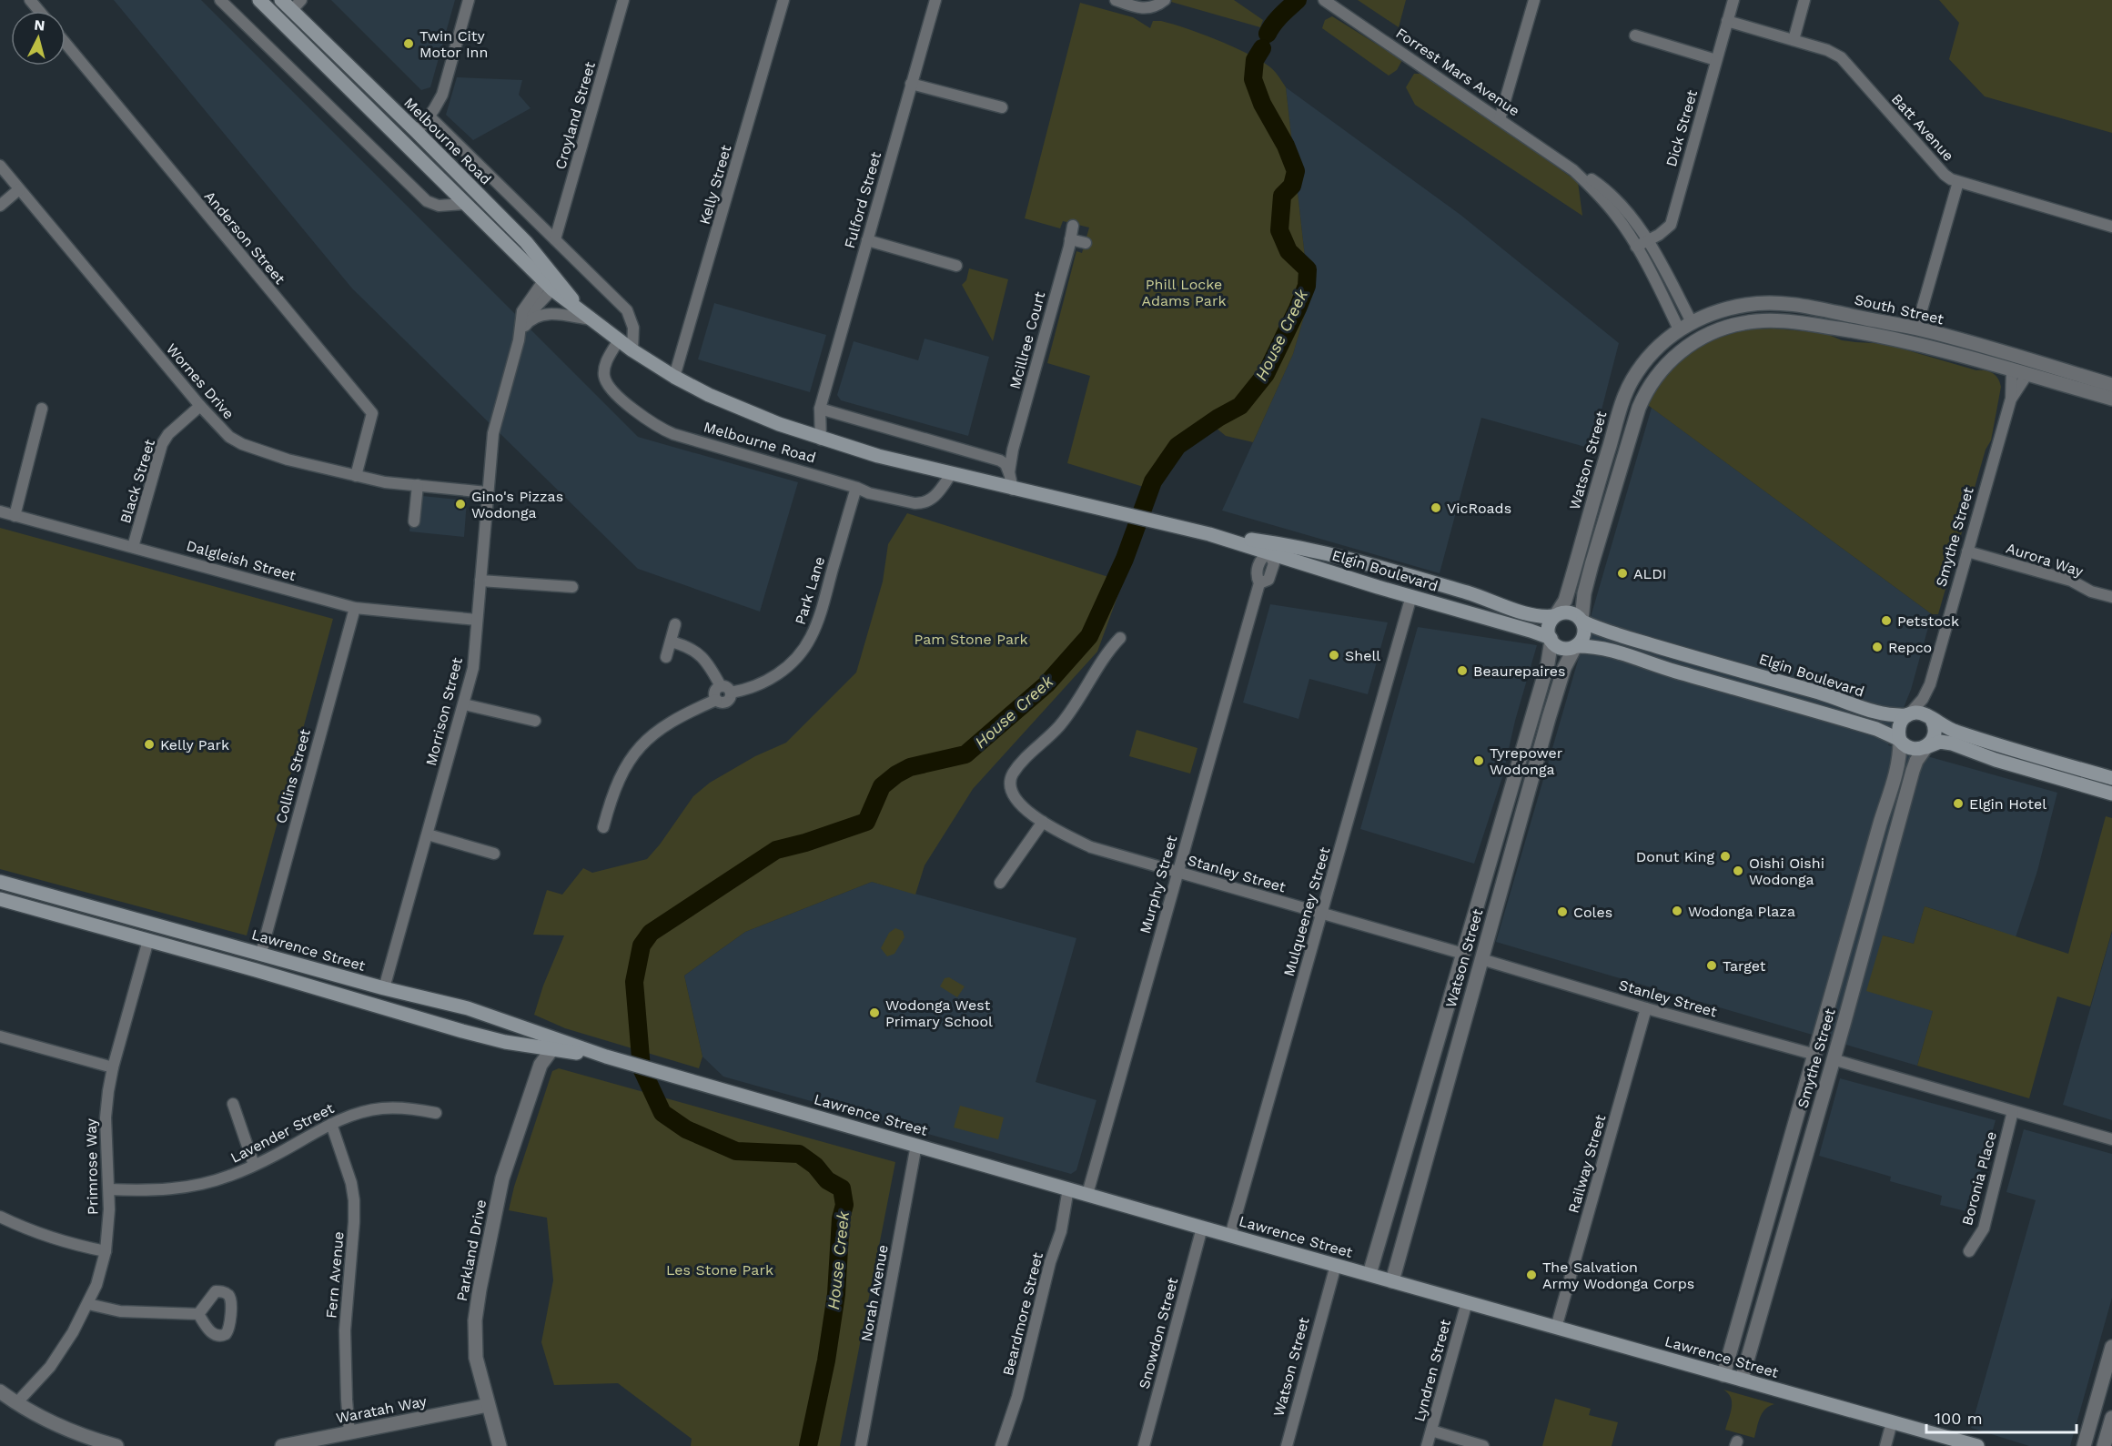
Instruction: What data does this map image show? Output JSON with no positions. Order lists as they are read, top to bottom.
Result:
{
  "streets": {
    "main road": ["Melbourne Road", "Elgin Boulevard", "Lawrence Street"],
    "street": [
      "Forrest Mars Avenue",
      "Croyland Street",
      "Batt Avenue",
      "Dick Street",
      "Kelly Street",
      "Fulford Street",
      "Anderson Street",
      "South Street",
      "Mcillree Court",
      "Wornes Drive",
      "Watson Street",
      "Black Street",
      "Smythe Street",
      "Aurora Way",
      "Dalgleish Street",
      "Park Lane",
      "Morrison Street",
      "Collins Street",
      "Stanley Street",
      "Murphy Street",
      "Mulqueeney Street",
      "Lavender Street",
      "Railway Street",
      "Primrose Way",
      "Boronia Place",
      "Parkland Drive",
      "Fern Avenue",
      "Norah Avenue",
      "Beardmore Street",
      "Snowdon Street",
      "Lyndren Street",
      "Waratah Way"
    ]
  },
  "crossings": [
    ["Forrest Mars Avenue", "Dick Street"],
    ["Forrest Mars Avenue", "South Street"],
    ["Forrest Mars Avenue", "Watson Street"],
    ["Croyland Street", "Melbourne Road"],
    ["Batt Avenue", "Dick Street"],
    ["Melbourne Road", "Kelly Street"],
    ["Melbourne Road", "Fulford Street"],
    ["Melbourne Road", "Mcillree Court"],
    ["Melbourne Road", "Elgin Boulevard"],
    ["Melbourne Road", "Park Lane"],
    ["Melbourne Road", "Morrison Street"],
    ["Anderson Street", "Wornes Drive"],
    ["South Street", "Watson Street"],
    ["South Street", "Smythe Street"],
    ["Wornes Drive", "Black Street"],
    ["Wornes Drive", "Morrison Street"],
    ["Watson Street", "Elgin Boulevard"],
    ["Watson Street", "Stanley Street"],
    ["Watson Street", "Lawrence Street"],
    ["Black Street", "Dalgleish Street"],
    ["Smythe Street", "Aurora Way"],
    ["Smythe Street", "Elgin Boulevard"],
    ["Smythe Street", "Stanley Street"],
    ["Smythe Street", "Lawrence Street"],
    ["Dalgleish Street", "Morrison Street"],
    ["Dalgleish Street", "Collins Street"],
    ["Elgin Boulevard", "Murphy Street"],
    ["Elgin Boulevard", "Mulqueeney Street"],
    ["Morrison Street", "Lawrence Street"],
    ["Collins Street", "Lawrence Street"],
    ["Stanley Street", "Murphy Street"],
    ["Stanley Street", "Mulqueeney Street"],
    ["Stanley Street", "Railway Street"],
    ["Murphy Street", "Lawrence Street"],
    ["Mulqueeney Street", "Lawrence Street"],
    ["Lawrence Street", "Railway Street"],
    ["Lawrence Street", "Primrose Way"],
    ["Lawrence Street", "Parkland Drive"],
    ["Lawrence Street", "Norah Avenue"],
    ["Lawrence Street", "Beardmore Street"],
    ["Lawrence Street", "Snowdon Street"],
    ["Lawrence Street", "Lyndren Street"],
    ["Lavender Street", "Primrose Way"],
    ["Lavender Street", "Fern Avenue"],
    ["Parkland Drive", "Waratah Way"],
    ["Fern Avenue", "Waratah Way"]
  ],
  "water": ["House Creek"],
  "parks": ["Phill Locke Adams Park", "Pam Stone Park", "Les Stone Park"],
  "places": [
    "Twin City Motor Inn",
    "Gino's Pizzas Wodonga",
    "VicRoads",
    "ALDI",
    "Petstock",
    "Repco",
    "Shell",
    "Beaurepaires",
    "Kelly Park",
    "Tyrepower Wodonga",
    "Elgin Hotel",
    "Donut King",
    "Oishi Oishi Wodonga",
    "Wodonga Plaza",
    "Coles",
    "Target",
    "Wodonga West Primary School",
    "The Salvation Army Wodonga Corps"
  ],
  "scale_bar": "100 m",
  "north": "top"
}
